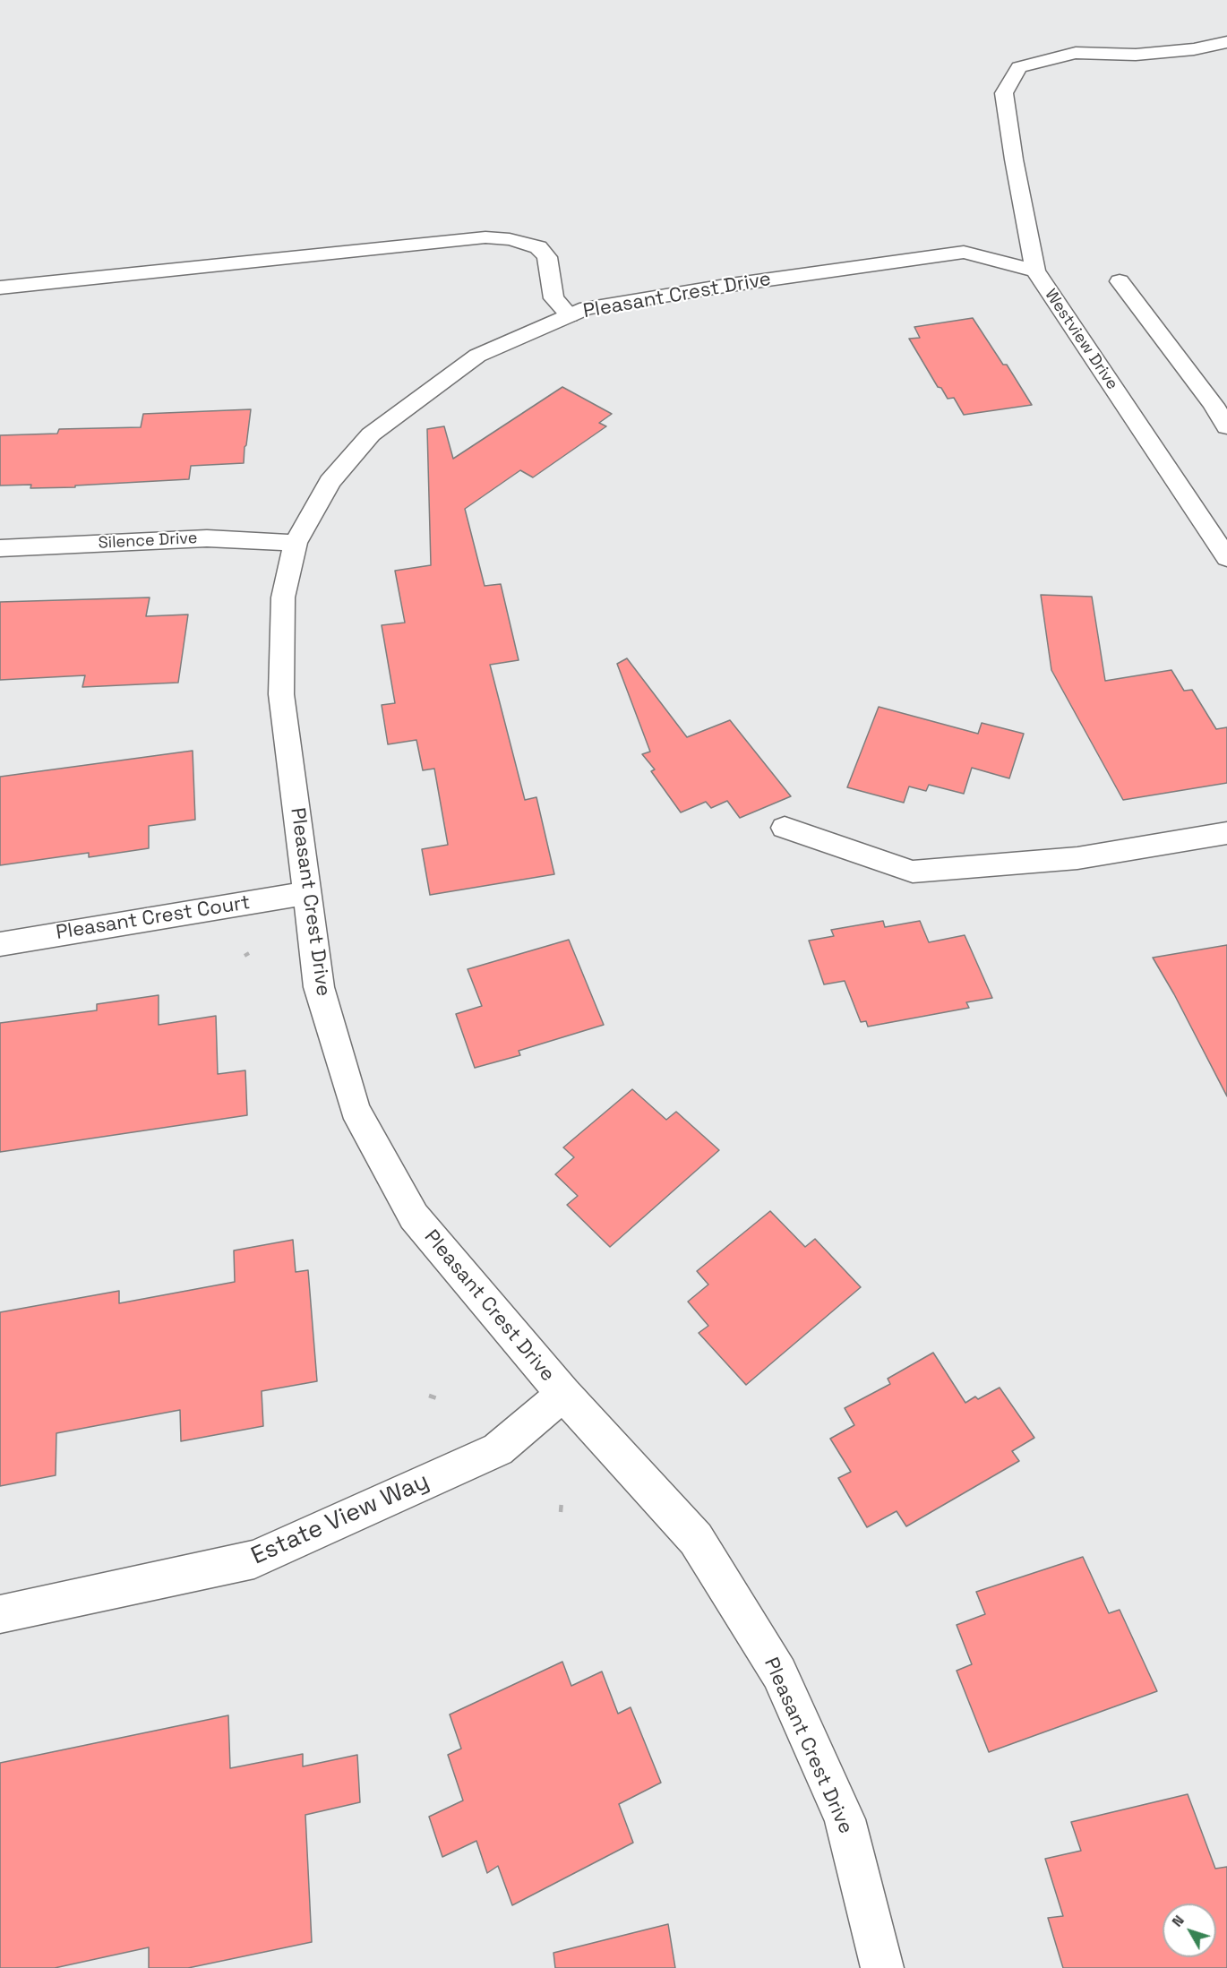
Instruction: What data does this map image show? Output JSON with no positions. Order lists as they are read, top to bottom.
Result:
{
  "streets": {
    "street": [
      "Pleasant Crest Drive",
      "Westview Drive",
      "Silence Drive",
      "Pleasant Crest Court",
      "Estate View Way"
    ]
  },
  "crossings": [
    ["Pleasant Crest Drive", "Westview Drive"],
    ["Pleasant Crest Drive", "Silence Drive"],
    ["Pleasant Crest Drive", "Pleasant Crest Court"],
    ["Pleasant Crest Drive", "Estate View Way"]
  ],
  "north": "top left"
}
